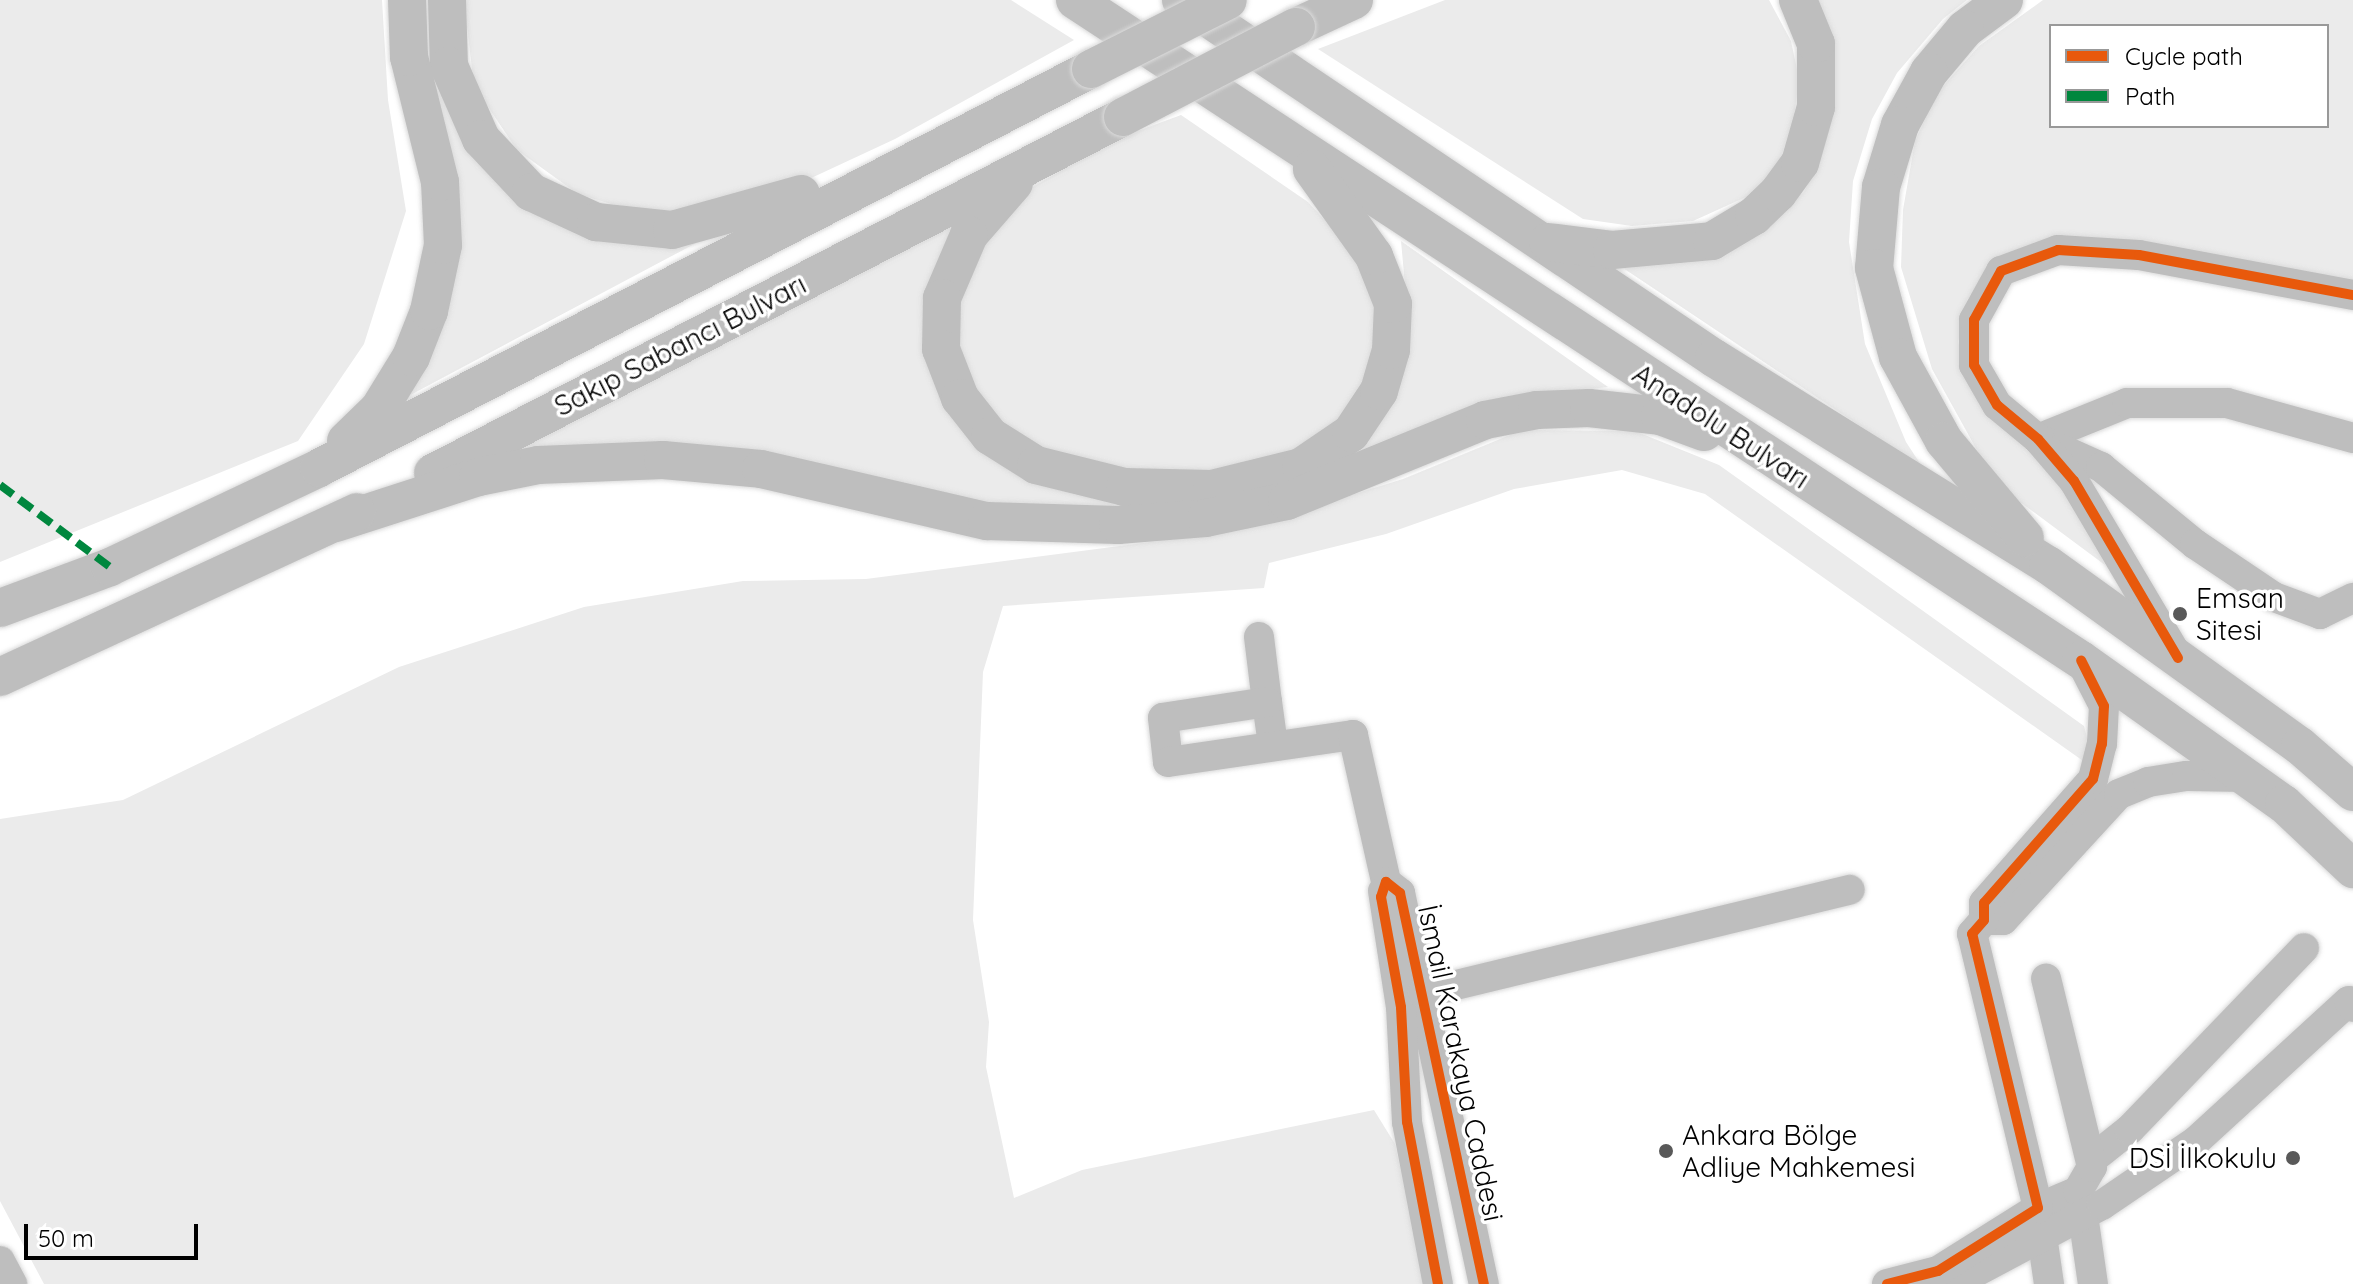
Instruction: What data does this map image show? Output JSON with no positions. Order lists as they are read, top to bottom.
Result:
{
  "streets": {
    "main road": ["Sakıp Sabancı Bulvarı", "Anadolu Bulvarı"],
    "street": ["İsmail Karakaya Caddesi"]
  },
  "places": ["Emsan Sitesi", "Ankara Bölge Adliye Mahkemesi", "DSİ İlkokulu"],
  "legend": ["Cycle path", "Path"],
  "scale_bar": "50 m"
}
